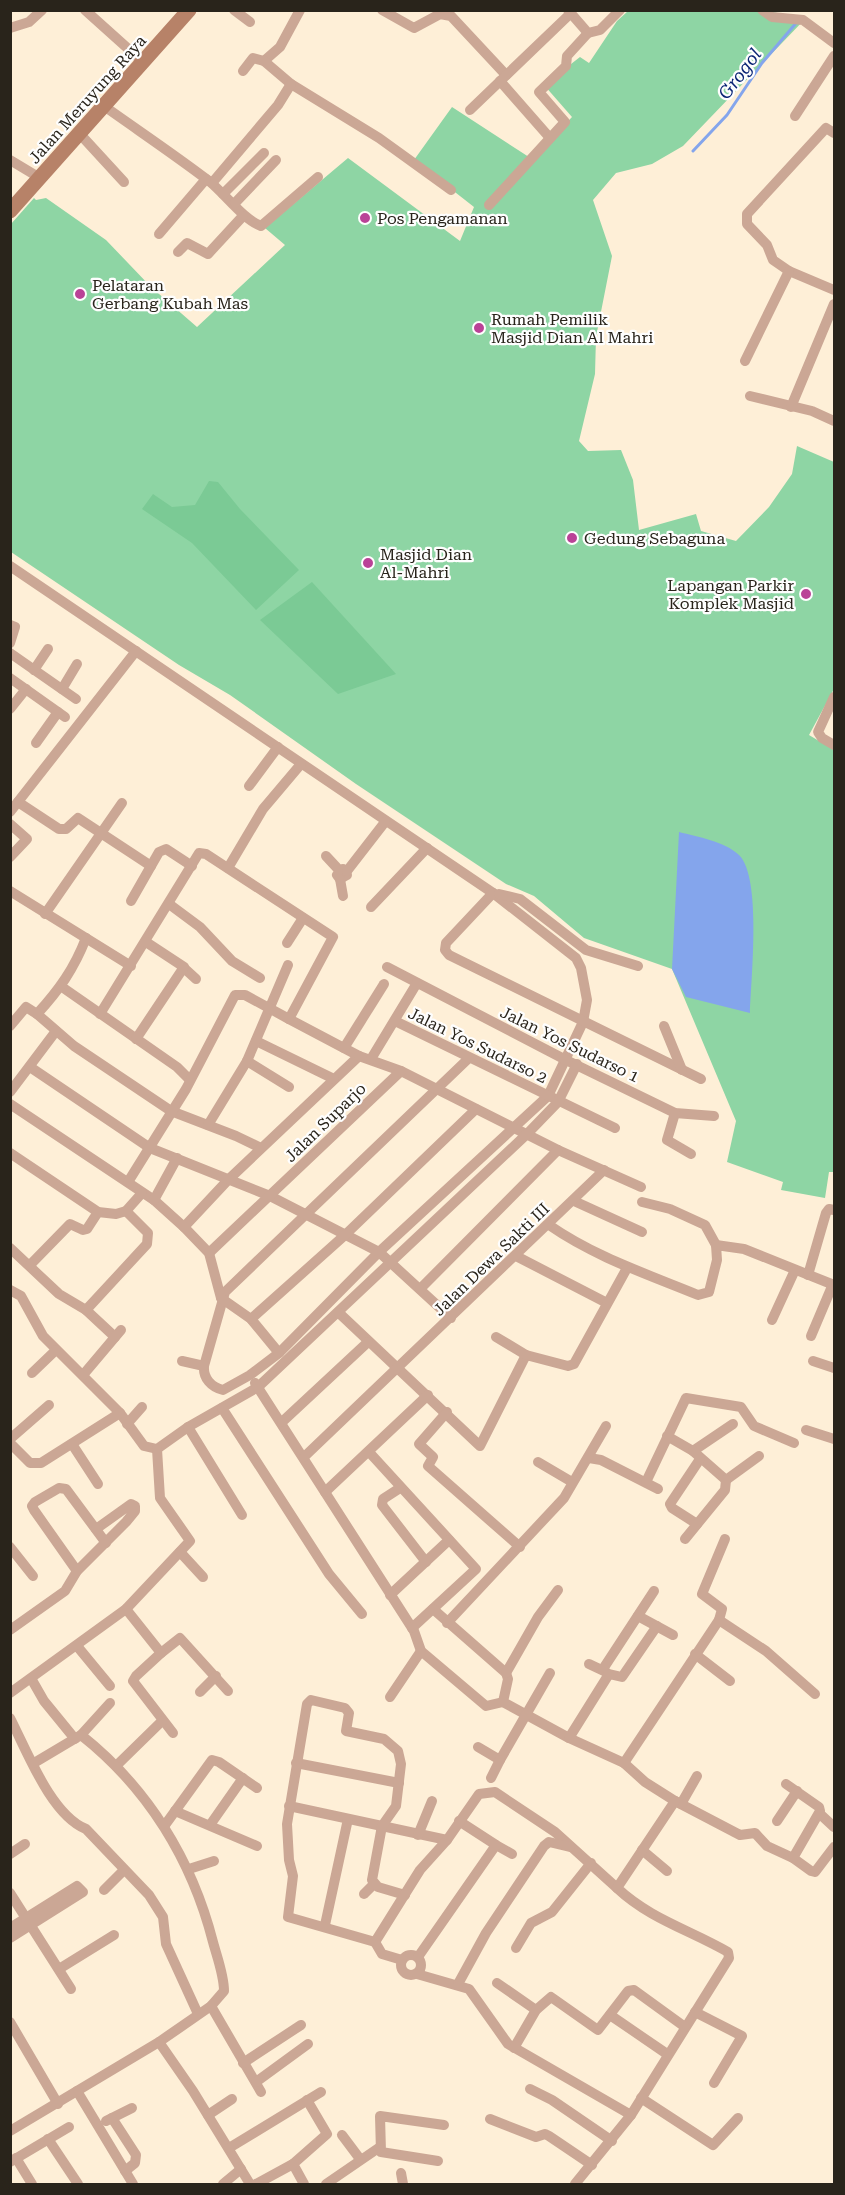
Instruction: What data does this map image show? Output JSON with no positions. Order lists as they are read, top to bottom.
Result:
{
  "streets": {
    "main road": ["Jalan Meruyung Raya"],
    "street": [
      "Jalan Yos Sudarso 1",
      "Jalan Yos Sudarso 2",
      "Jalan Suparjo",
      "Jalan Dewa Sakti III"
    ]
  },
  "water": ["Grogol"],
  "places": [
    "Pos Pengamanan",
    "Pelataran Gerbang Kubah Mas",
    "Rumah Pemilik Masjid Dian Al Mahri",
    "Gedung Sebaguna",
    "Masjid Dian Al-Mahri",
    "Lapangan Parkir Komplek Masjid"
  ]
}
